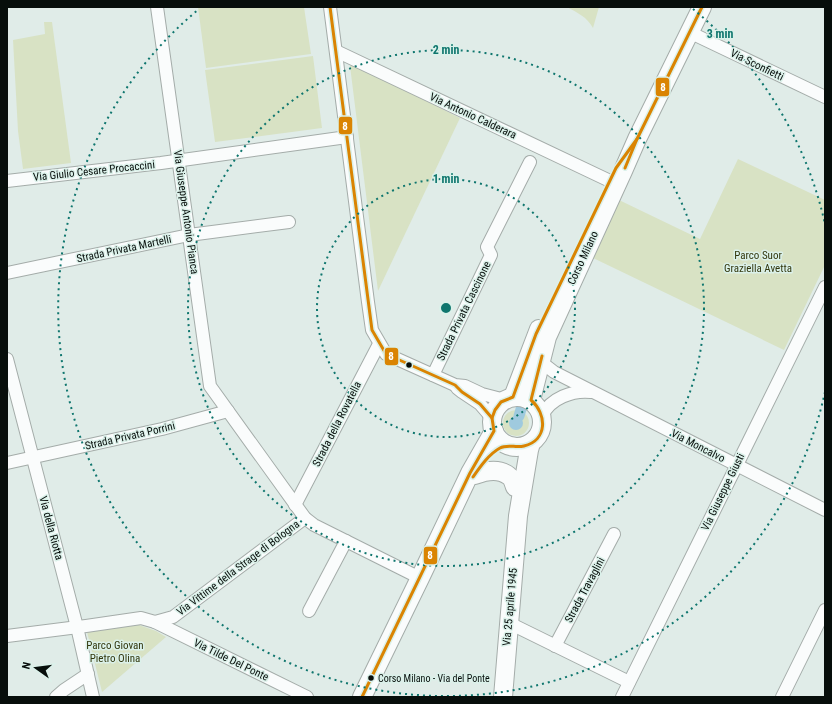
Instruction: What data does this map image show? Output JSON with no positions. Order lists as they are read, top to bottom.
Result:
{
  "streets": {
    "main road": ["Corso Milano", "Via 25 aprile 1945"],
    "street": [
      "Via Sconfietti",
      "Via Antonio Calderara",
      "Via Giulio Cesare Procaccini",
      "Via Giuseppe Antonio Pianca",
      "Strada Privata Martelli",
      "Strada Privata Cascinone",
      "Strada della Rovatella",
      "Strada Privata Porrini",
      "Via Moncalvo",
      "Via Giuseppe Giusti",
      "Via della Riotta",
      "Via Vittime della Strage di Bologna",
      "Strada Travaglini",
      "Via Tilde Del Ponte"
    ]
  },
  "crossings": [
    ["Via Sconfietti", "Corso Milano"],
    ["Via Antonio Calderara", "Corso Milano"],
    ["Via Giulio Cesare Procaccini", "Via Giuseppe Antonio Pianca"],
    ["Via Giuseppe Antonio Pianca", "Strada Privata Martelli"],
    ["Via Giuseppe Antonio Pianca", "Strada Privata Porrini"],
    ["Corso Milano", "Via Moncalvo"],
    ["Strada Privata Porrini", "Via della Riotta"],
    ["Via Moncalvo", "Via Giuseppe Giusti"],
    ["Via della Riotta", "Via Vittime della Strage di Bologna"],
    ["Via Vittime della Strage di Bologna", "Via Tilde Del Ponte"]
  ],
  "parks": ["Parco Suor Graziella Avetta", "Parco Giovan Pietro Olina"],
  "places": ["Corso Milano - Via del Ponte"],
  "lines": ["transit line 8"],
  "north": "left",
  "rings": ["3 min", "2 min", "1 min"]
}
